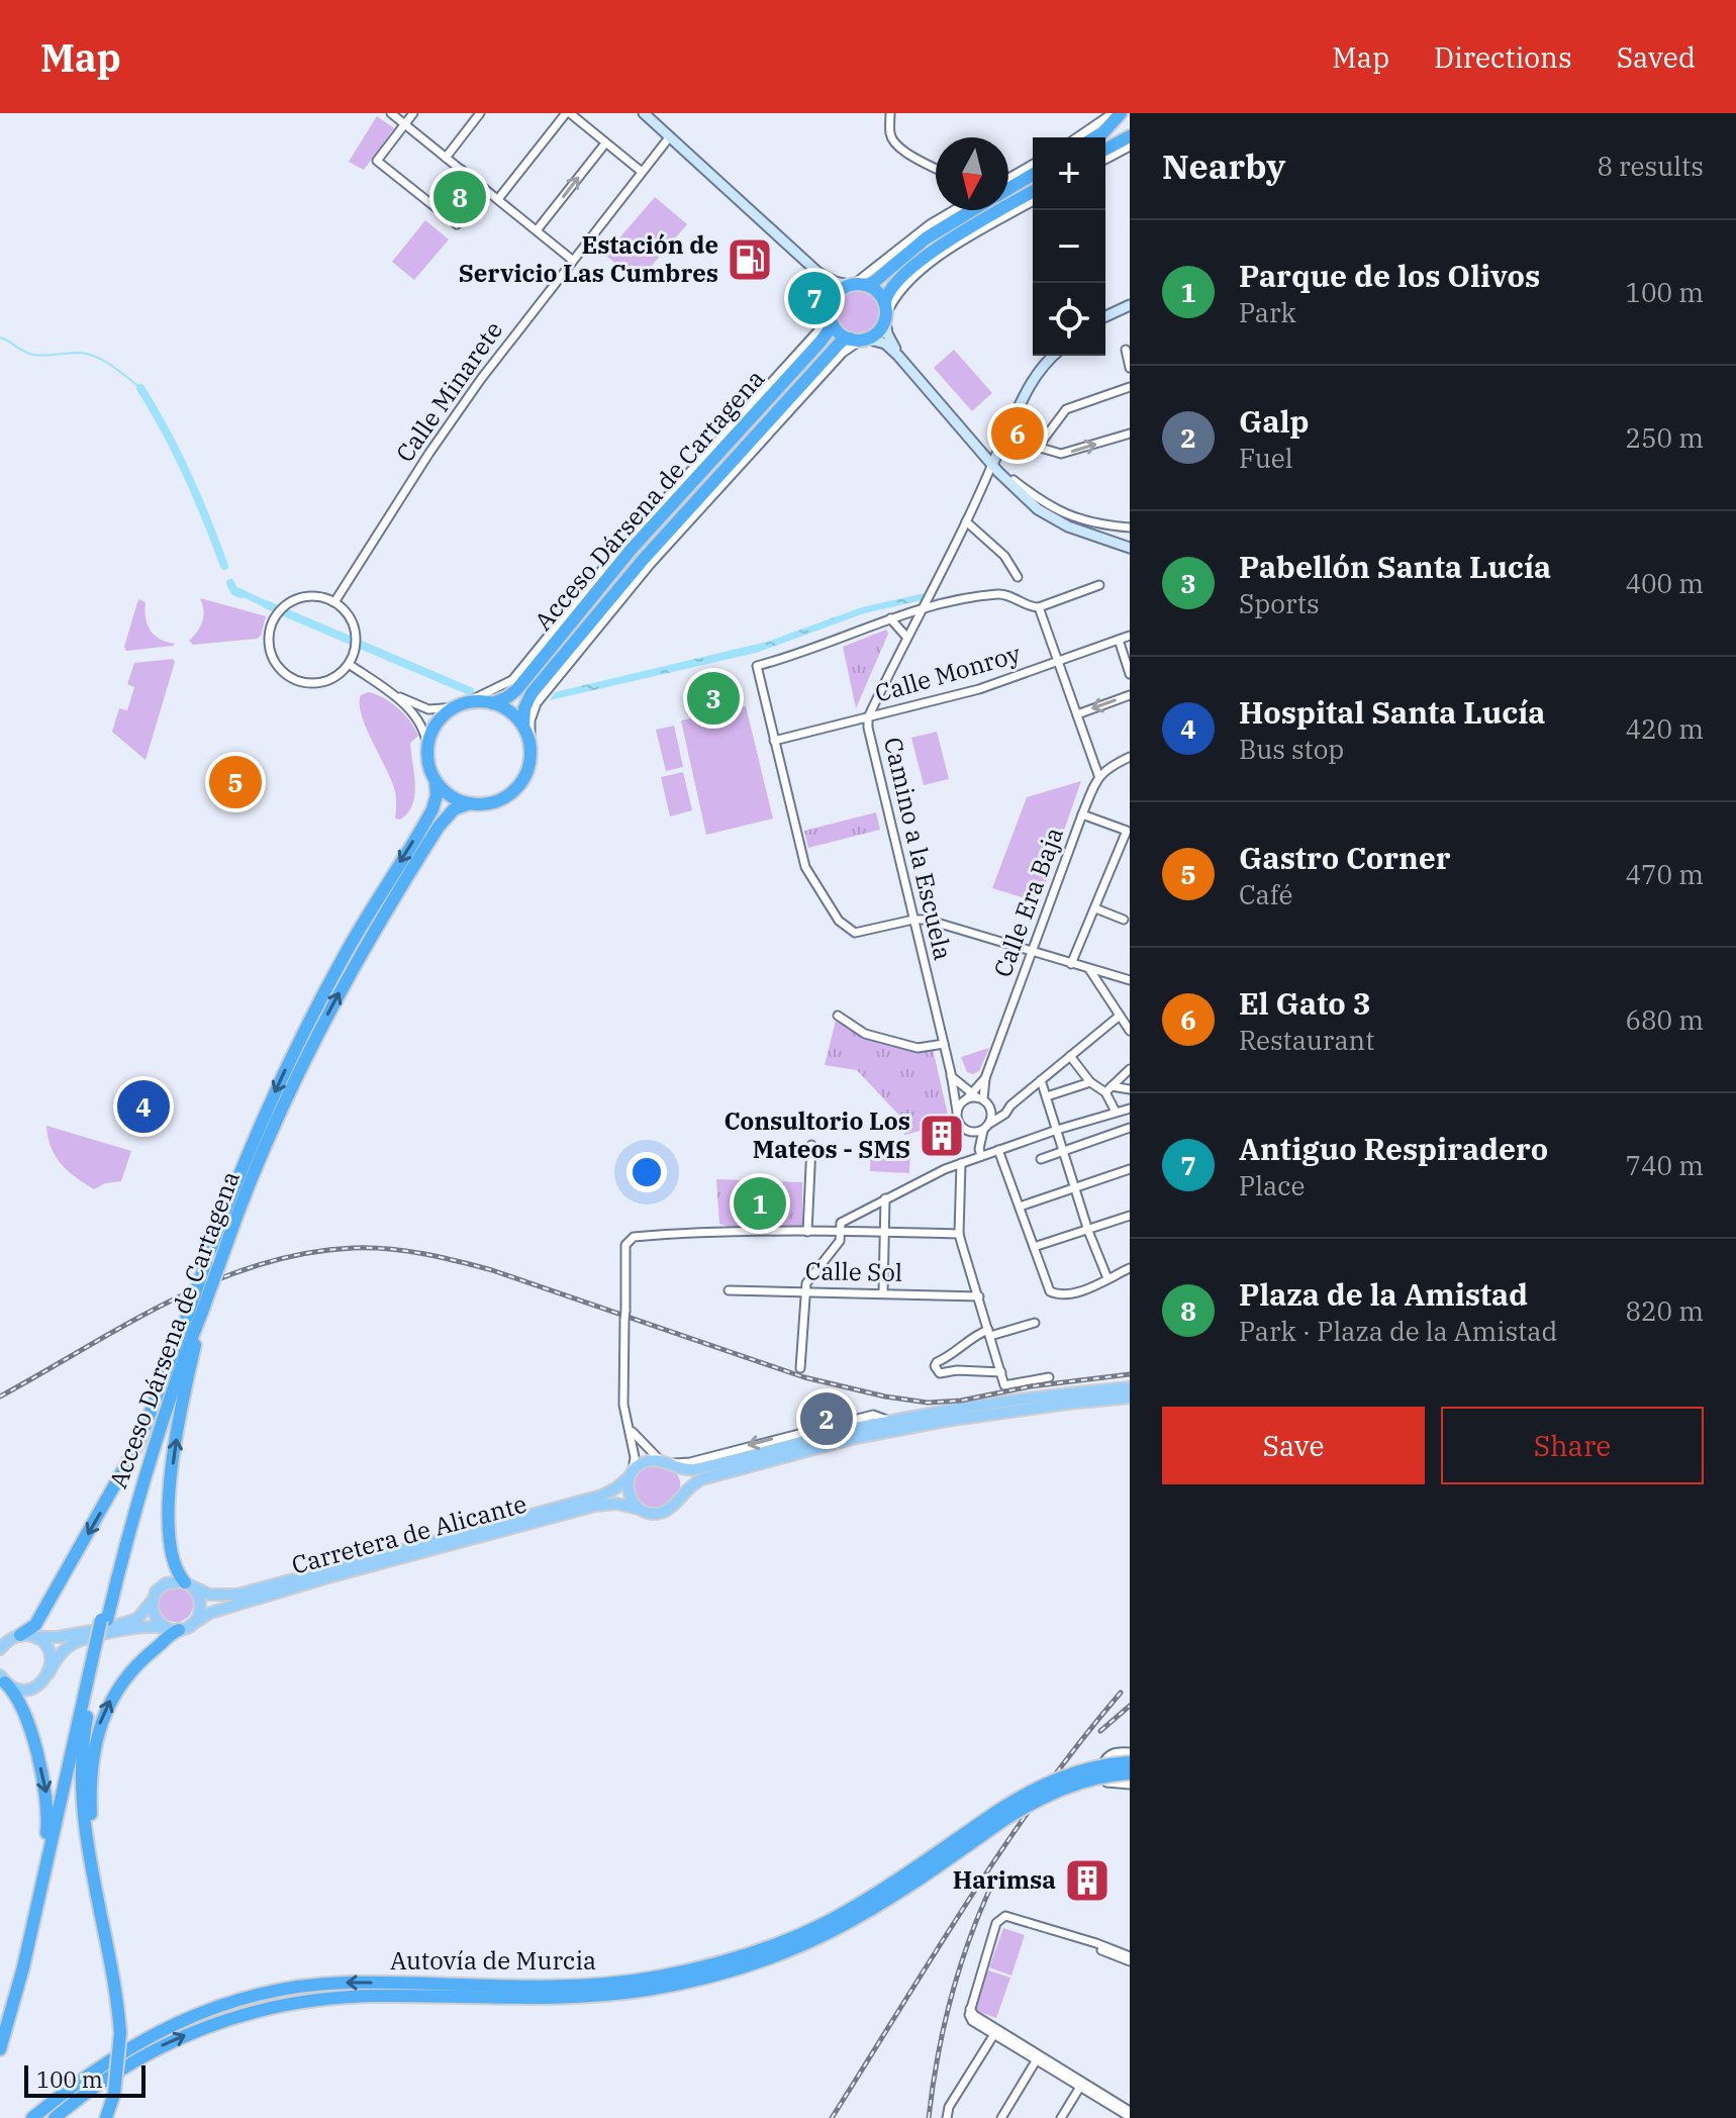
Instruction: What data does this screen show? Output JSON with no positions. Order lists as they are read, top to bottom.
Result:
{
  "streets": {
    "highway": ["Acceso Dársena de Cartagena", "Autovía de Murcia"],
    "main road": ["Carretera de Alicante"],
    "street": [
      "Calle Minarete",
      "Calle Monroy",
      "Camino a la Escuela",
      "Calle Era Baja",
      "Calle Sol"
    ]
  },
  "crossings": [
    ["Calle Monroy", "Camino a la Escuela"],
    ["Camino a la Escuela", "Calle Era Baja"]
  ],
  "places": {
    "fuel station": ["Estación de Servicio Las Cumbres"],
    "building": ["Consultorio Los Mateos - SMS", "Harimsa"]
  },
  "scale_bar": "100 m",
  "north": "bottom",
  "page": {
    "header": "Map",
    "nav": ["Map", "Directions", "Saved"],
    "heading": ["Nearby", "8 results"],
    "map_buttons": ["+", "−"],
    "pins": [
      "8",
      "7",
      "6",
      "3",
      "5",
      "4",
      "1",
      "2"
    ],
    "list": [
      {
        "mark": "1",
        "name": "Parque de los Olivos",
        "note": "Park",
        "value": "100 m"
      },
      {
        "mark": "2",
        "name": "Galp",
        "note": "Fuel",
        "value": "250 m"
      },
      {
        "mark": "3",
        "name": "Pabellón Santa Lucía",
        "note": "Sports",
        "value": "400 m"
      },
      {
        "mark": "4",
        "name": "Hospital Santa Lucía",
        "note": "Bus stop",
        "value": "420 m"
      },
      {
        "mark": "5",
        "name": "Gastro Corner",
        "note": "Café",
        "value": "470 m"
      },
      {
        "mark": "6",
        "name": "El Gato 3",
        "note": "Restaurant",
        "value": "680 m"
      },
      {
        "mark": "7",
        "name": "Antiguo Respiradero",
        "note": "Place",
        "value": "740 m"
      },
      {
        "mark": "8",
        "name": "Plaza de la Amistad",
        "note": "Park · Plaza de la Amistad",
        "value": "820 m"
      }
    ],
    "buttons": ["Save", "Share"],
    "scale": "100 m"
  }
}
